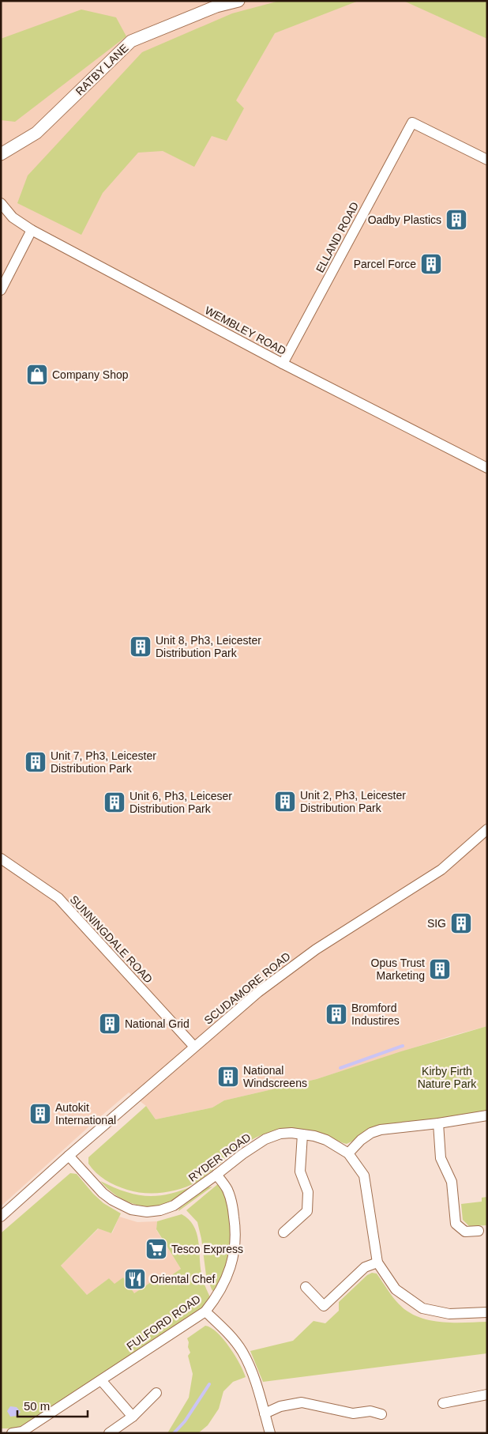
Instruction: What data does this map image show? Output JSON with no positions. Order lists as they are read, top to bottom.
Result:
{
  "streets": {
    "main road": ["RATBY LANE"],
    "street": [
      "ELLAND ROAD",
      "WEMBLEY ROAD",
      "SUNNINGDALE ROAD",
      "SCUDAMORE ROAD",
      "RYDER ROAD",
      "FULFORD ROAD"
    ]
  },
  "crossings": [
    ["ELLAND ROAD", "WEMBLEY ROAD"],
    ["SUNNINGDALE ROAD", "SCUDAMORE ROAD"],
    ["SCUDAMORE ROAD", "RYDER ROAD"],
    ["RYDER ROAD", "FULFORD ROAD"]
  ],
  "parks": ["Kirby Firth Nature Park"],
  "places": {
    "building": [
      "Oadby Plastics",
      "Parcel Force",
      "Unit 8, Ph3, Leicester Distribution Park",
      "Unit 7, Ph3, Leicester Distribution Park",
      "Unit 2, Ph3, Leicester Distribution Park",
      "Unit 6, Ph3, Leiceser Distribution Park",
      "SIG",
      "Opus Trust Marketing",
      "Bromford Industires",
      "National Grid",
      "National Windscreens",
      "Autokit International"
    ],
    "shop": ["Company Shop"],
    "supermarket": ["Tesco Express"],
    "restaurant": ["Oriental Chef"]
  },
  "scale_bar": "50 m"
}
